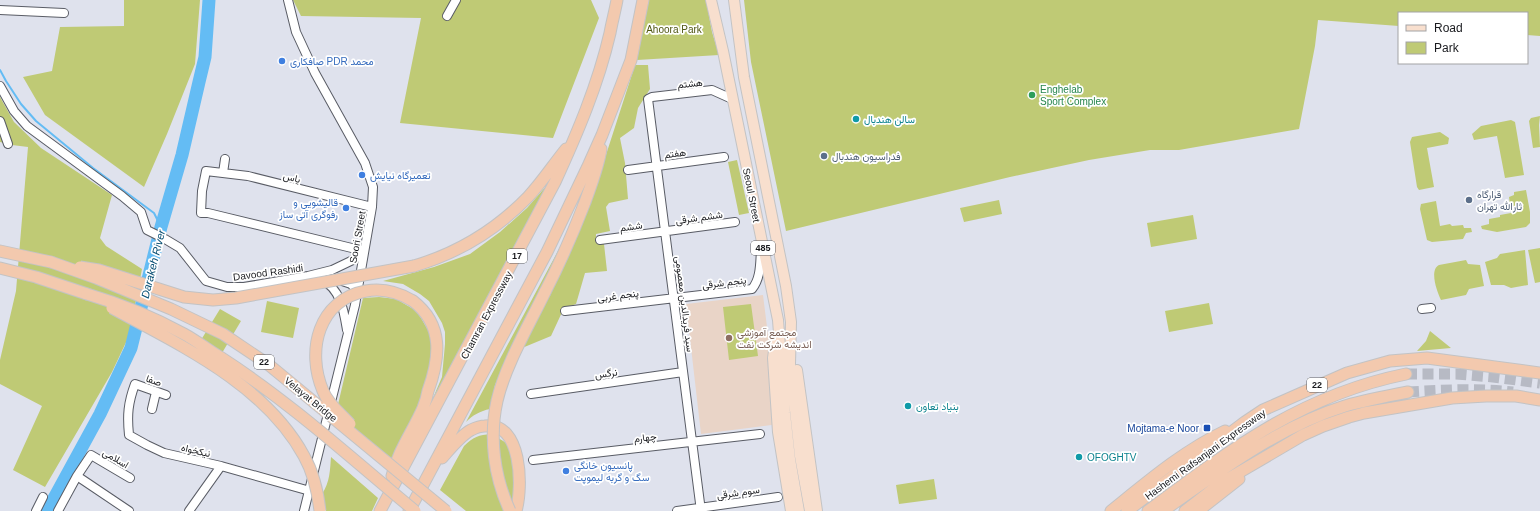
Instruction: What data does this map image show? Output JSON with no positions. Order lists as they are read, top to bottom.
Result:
{
  "streets": {
    "highway": [
      "17",
      "Chamran Expressway",
      "22",
      "Velayat Bridge",
      "Hashemi Rafsanjani Expressway"
    ],
    "main road": ["Seoul Street", "485"],
    "street": [
      "هشتم",
      "هفتم",
      "یاس",
      "ششم شرقی",
      "ششم",
      "Soori Street",
      "Davood Rashidi",
      "پنجم شرقی",
      "پنجم غربی",
      "سید فریدالدین معصومی",
      "نرگس",
      "صفا",
      "چهارم",
      "نیکخواه",
      "اسلامی",
      "سوم شرقی"
    ]
  },
  "crossings": [
    ["هشتم", "Seoul Street"],
    ["هشتم", "سید فریدالدین معصومی"],
    ["هفتم", "سید فریدالدین معصومی"],
    ["یاس", "Soori Street"],
    ["یاس", "Davood Rashidi"],
    ["Seoul Street", "پنجم شرقی"],
    ["ششم شرقی", "ششم"],
    ["ششم شرقی", "سید فریدالدین معصومی"],
    ["ششم", "سید فریدالدین معصومی"],
    ["Soori Street", "Davood Rashidi"],
    ["Soori Street", "نیکخواه"],
    ["پنجم شرقی", "پنجم غربی"],
    ["پنجم شرقی", "سید فریدالدین معصومی"],
    ["پنجم غربی", "سید فریدالدین معصومی"],
    ["سید فریدالدین معصومی", "نرگس"],
    ["سید فریدالدین معصومی", "چهارم"],
    ["سید فریدالدین معصومی", "سوم شرقی"],
    ["22", "Velayat Bridge"],
    ["صفا", "نیکخواه"]
  ],
  "water": ["Darakeh River"],
  "parks": ["Ahoora Park"],
  "places": {
    "other": [
      "صافکاری PDR محمد",
      "Enghelab Sport Complex",
      "سالن هندبال",
      "فدراسیون هندبال",
      "تعمیرگاه نیایش",
      "قرارگاه ثارالله تهران",
      "قالیشویی و رفوگری آتی ساز",
      "مجتمع آموزشی اندیشه شرکت نفت",
      "بنیاد تعاون",
      "OFOGHTV",
      "پانسیون خانگی سگ و گربه لیموپت"
    ],
    "transit": ["Mojtama-e Noor"]
  },
  "legend": ["Road", "Park"]
}
